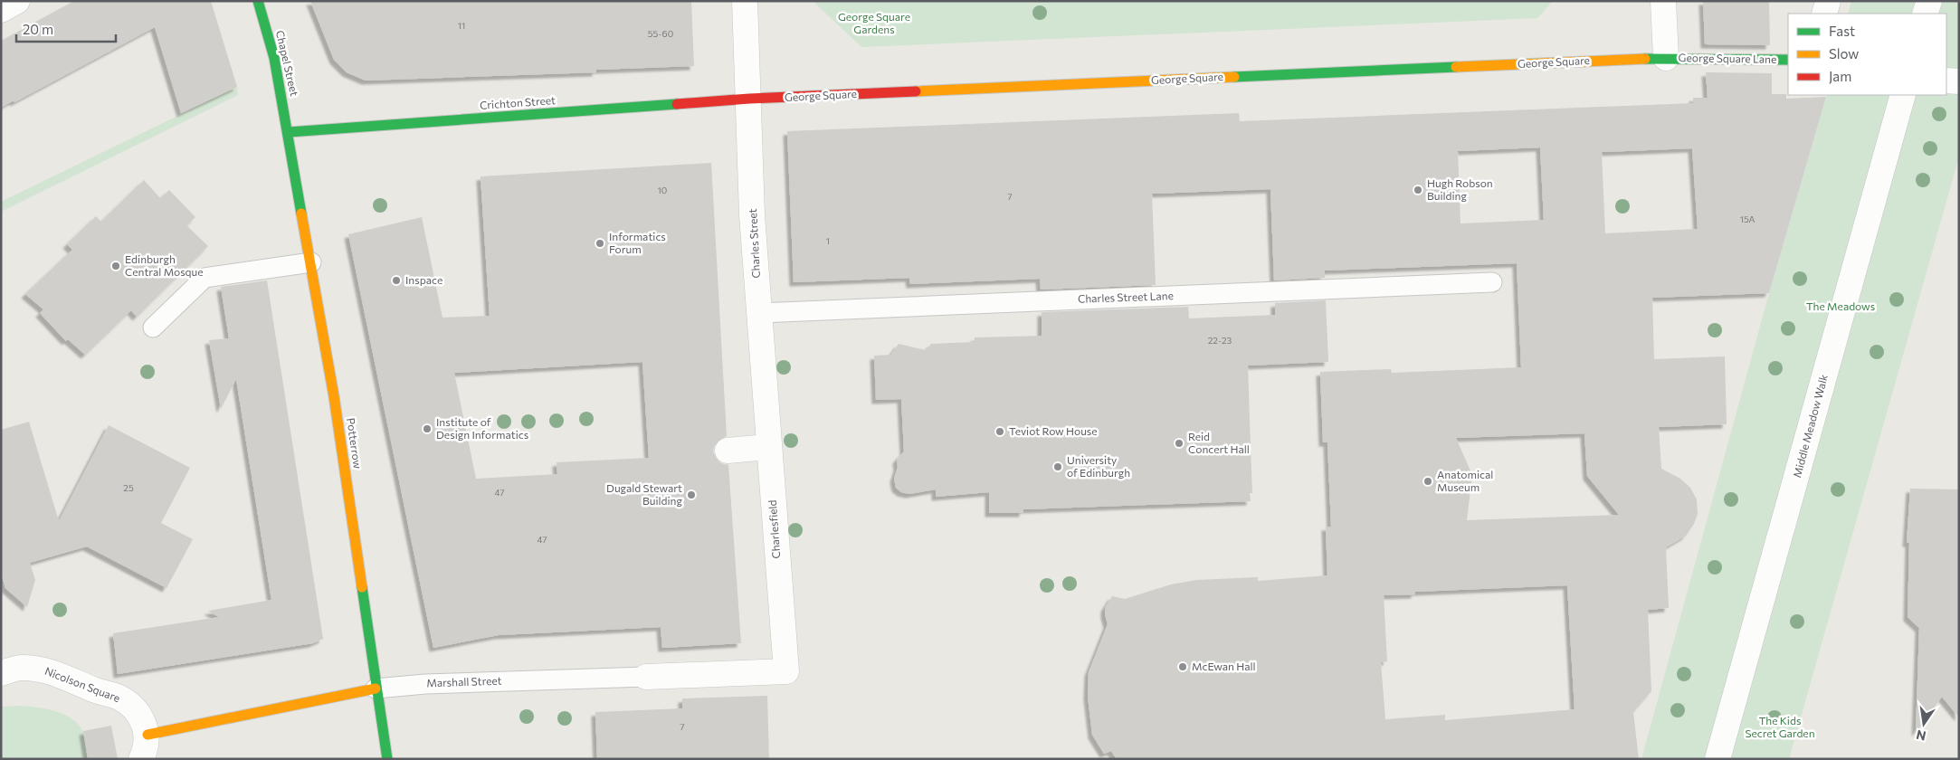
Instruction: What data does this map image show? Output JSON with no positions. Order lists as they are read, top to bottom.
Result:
{
  "streets": {
    "street": [
      "George Square Lane",
      "George Square",
      "Chapel Street",
      "Crichton Street",
      "Charles Street",
      "Middle Meadow Walk",
      "Potterrow",
      "Charlesfield",
      "Marshall Street",
      "Nicolson Square"
    ],
    "lane": ["Charles Street Lane"]
  },
  "crossings": [
    ["George Square Lane", "George Square"],
    ["George Square", "Crichton Street"],
    ["George Square", "Charles Street"],
    ["Chapel Street", "Crichton Street"],
    ["Chapel Street", "Potterrow"],
    ["Crichton Street", "Charles Street"],
    ["Crichton Street", "Potterrow"],
    ["Charles Street", "Charles Street Lane"],
    ["Charles Street", "Charlesfield"],
    ["Potterrow", "Marshall Street"],
    ["Charlesfield", "Marshall Street"],
    ["Marshall Street", "Nicolson Square"]
  ],
  "parks": ["George Square Gardens", "The Meadows", "The Kids Secret Garden"],
  "places": [
    "Hugh Robson Building",
    "Informatics Forum",
    "Edinburgh Central Mosque",
    "Inspace",
    "Institute of Design Informatics",
    "Teviot Row House",
    "Reid Concert Hall",
    "University of Edinburgh",
    "Anatomical Museum",
    "Dugald Stewart Building",
    "McEwan Hall"
  ],
  "house_numbers": [
    "11",
    "55-60",
    "10",
    "7",
    "15A",
    "1",
    "22-23",
    "25",
    "47",
    "47",
    "7"
  ],
  "legend": ["Fast", "Slow", "Jam"],
  "scale_bar": "20 m",
  "north": "bottom"
}
